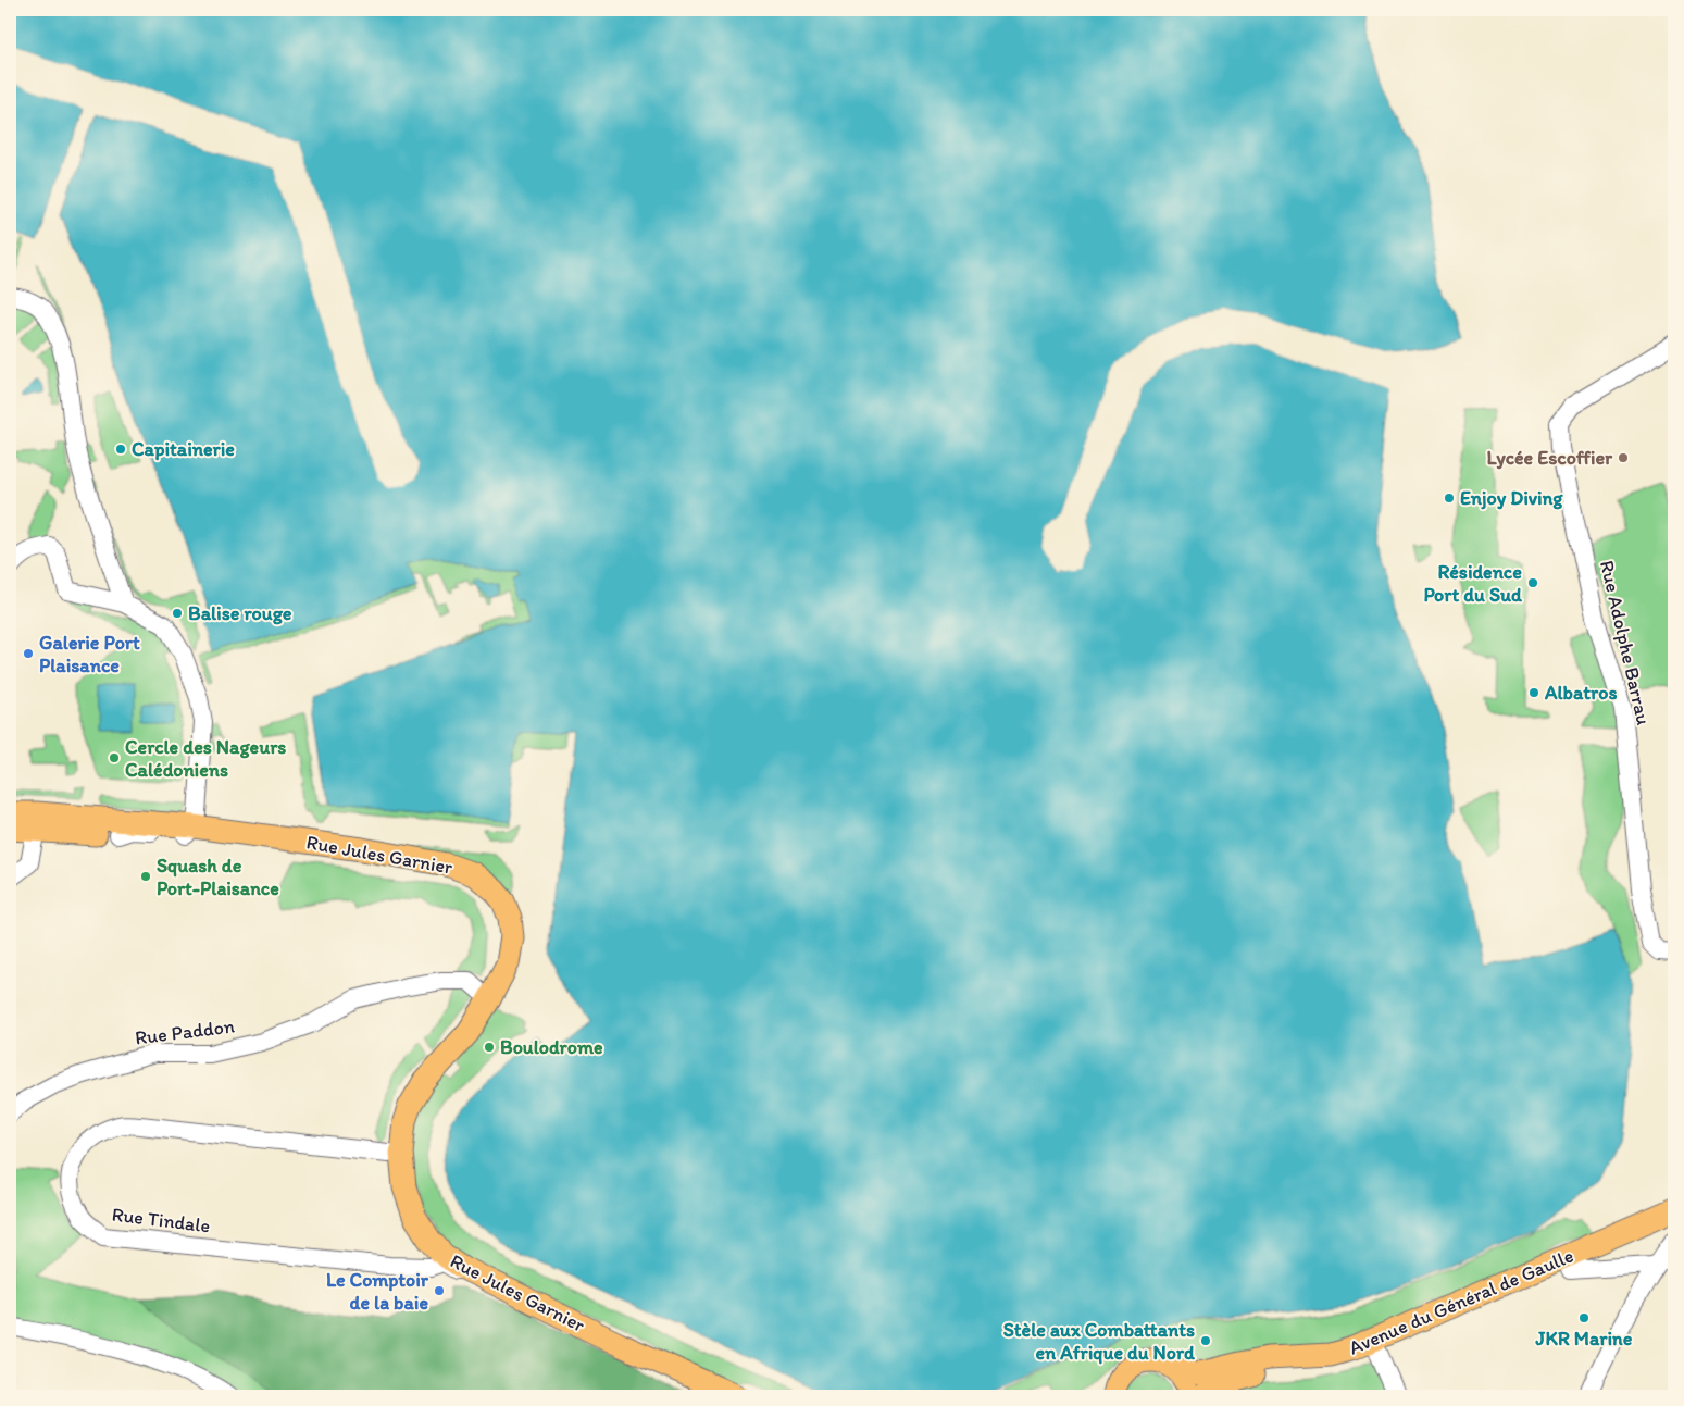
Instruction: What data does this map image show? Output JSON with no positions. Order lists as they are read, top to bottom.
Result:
{
  "streets": {
    "main road": ["Rue Jules Garnier", "Avenue du Général de Gaulle"],
    "street": ["Rue Adolphe Barrau", "Rue Paddon", "Rue Tindale"]
  },
  "crossings": [
    ["Rue Jules Garnier", "Rue Paddon"],
    ["Rue Jules Garnier", "Rue Tindale"]
  ],
  "places": [
    "Capitainerie",
    "Lycée Escoffier",
    "Enjoy Diving",
    "Résidence Port du Sud",
    "Balise rouge",
    "Galerie Port Plaisance",
    "Albatros",
    "Cercle des Nageurs Calédoniens",
    "Squash de Port-Plaisance",
    "Boulodrome",
    "Le Comptoir de la baie",
    "JKR Marine",
    "Stèle aux Combattants en Afrique du Nord"
  ]
}
